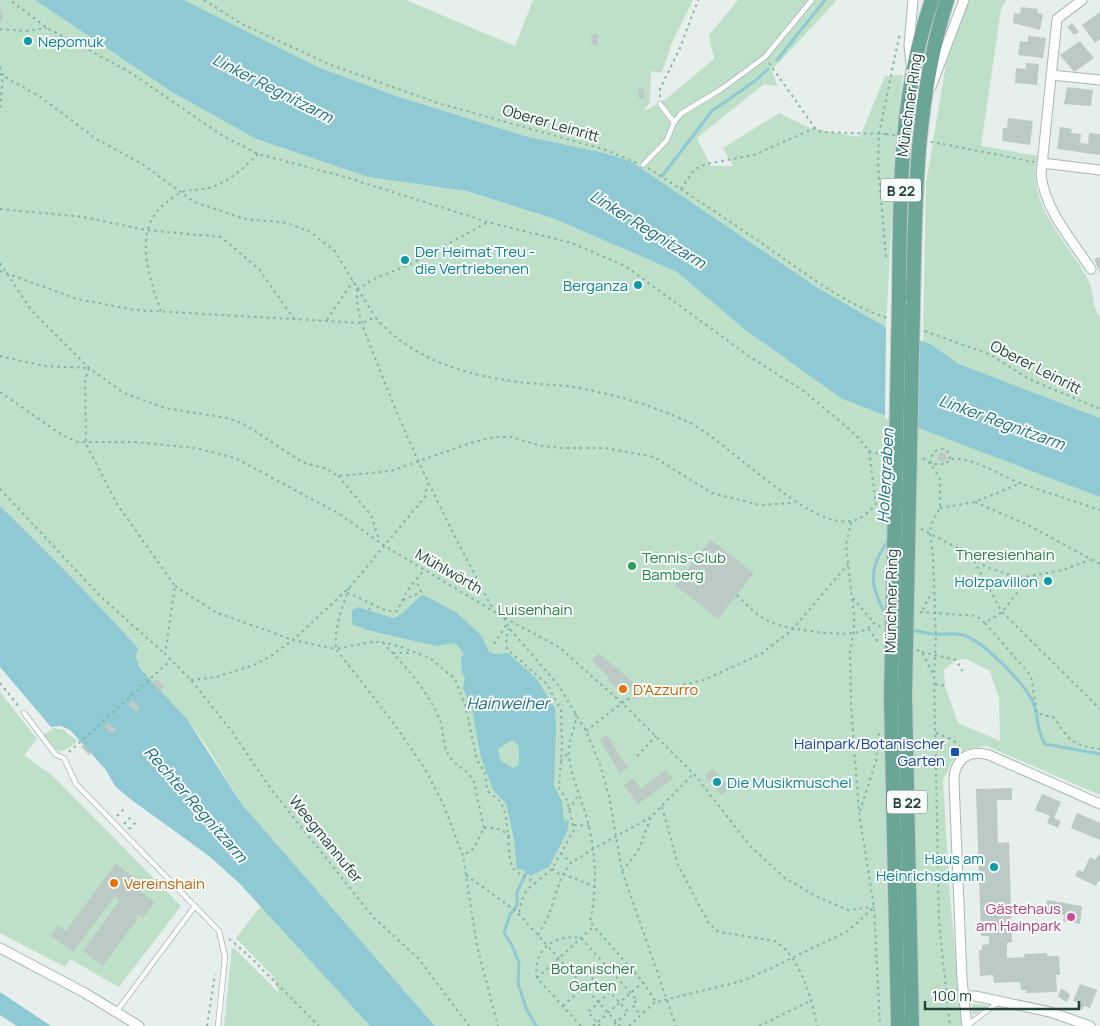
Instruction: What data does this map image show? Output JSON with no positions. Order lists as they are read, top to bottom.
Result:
{
  "streets": {
    "main road": ["Münchner Ring", "B 22"],
    "path": ["Oberer Leinritt", "Mühlwörth", "Weegmannufer"]
  },
  "water": [
    "Linker Regnitzarm",
    "Hollergraben",
    "Hainweiher",
    "Rechter Regnitzarm"
  ],
  "parks": ["Theresienhain", "Luisenhain", "Botanischer Garten"],
  "places": {
    "other": [
      "Nepomuk",
      "Der Heimat Treu - die Vertriebenen",
      "Berganza",
      "Tennis-Club Bamberg",
      "Holzpavillon",
      "D'Azzurro",
      "Die Musikmuschel",
      "Haus am Heinrichsdamm",
      "Vereinshain",
      "Gästehaus am Hainpark"
    ],
    "transit": ["Hainpark/Botanischer Garten"]
  },
  "scale_bar": "100 m"
}
